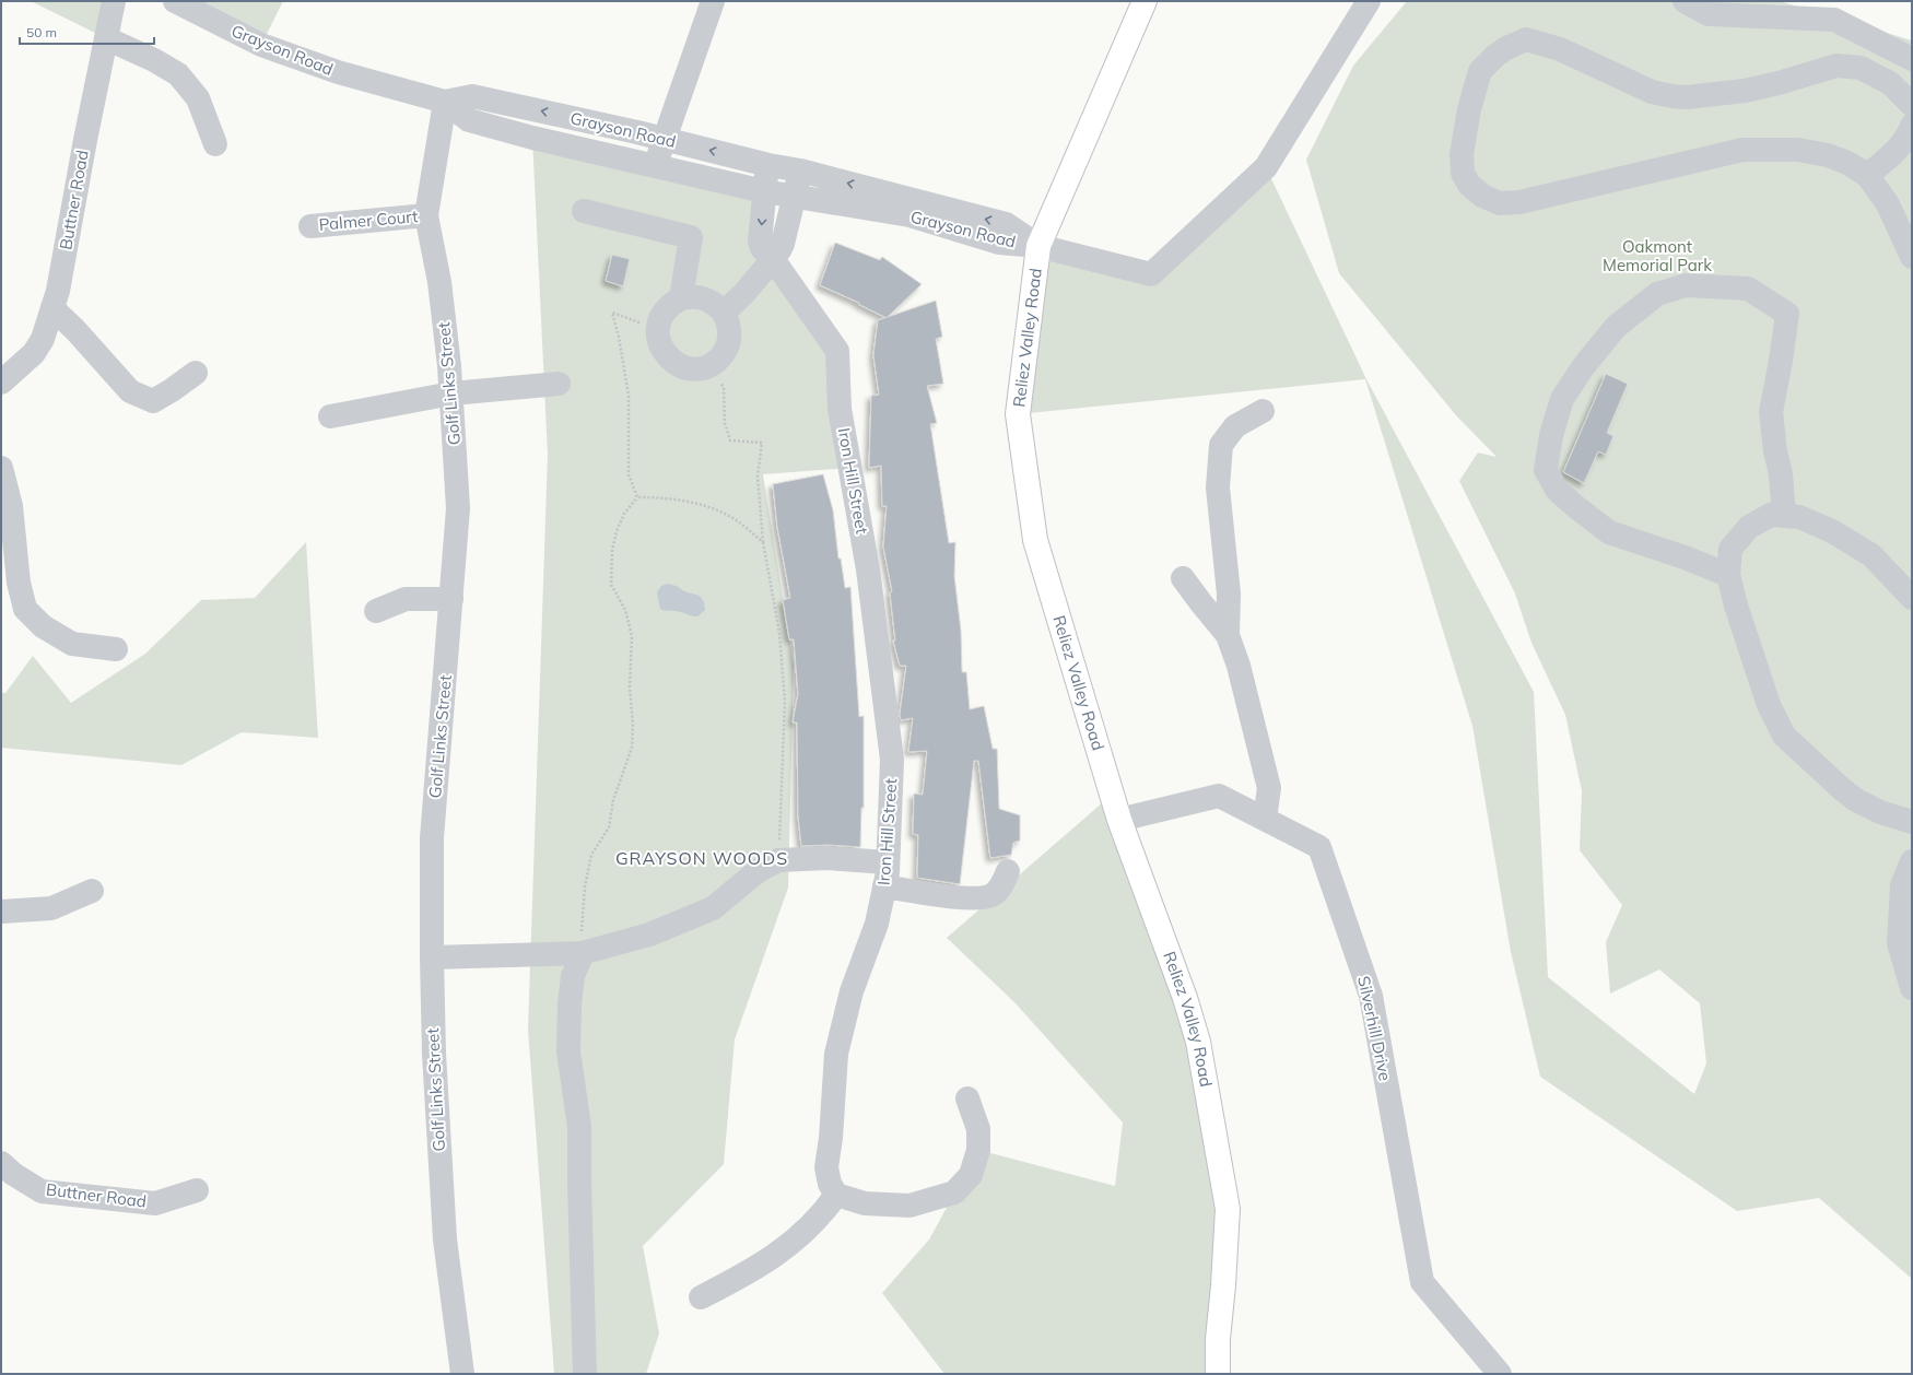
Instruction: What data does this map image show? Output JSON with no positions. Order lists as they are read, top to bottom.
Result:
{
  "streets": {
    "main road": ["Reliez Valley Road"],
    "street": [
      "Grayson Road",
      "Buttner Road",
      "Palmer Court",
      "Golf Links Street",
      "Iron Hill Street",
      "Silverhill Drive"
    ]
  },
  "crossings": [
    ["Grayson Road", "Reliez Valley Road"],
    ["Grayson Road", "Golf Links Street"],
    ["Grayson Road", "Iron Hill Street"],
    ["Palmer Court", "Golf Links Street"],
    ["Reliez Valley Road", "Silverhill Drive"]
  ],
  "districts": ["GRAYSON WOODS"],
  "parks": ["Oakmont Memorial Park"],
  "scale_bar": "50 m"
}
